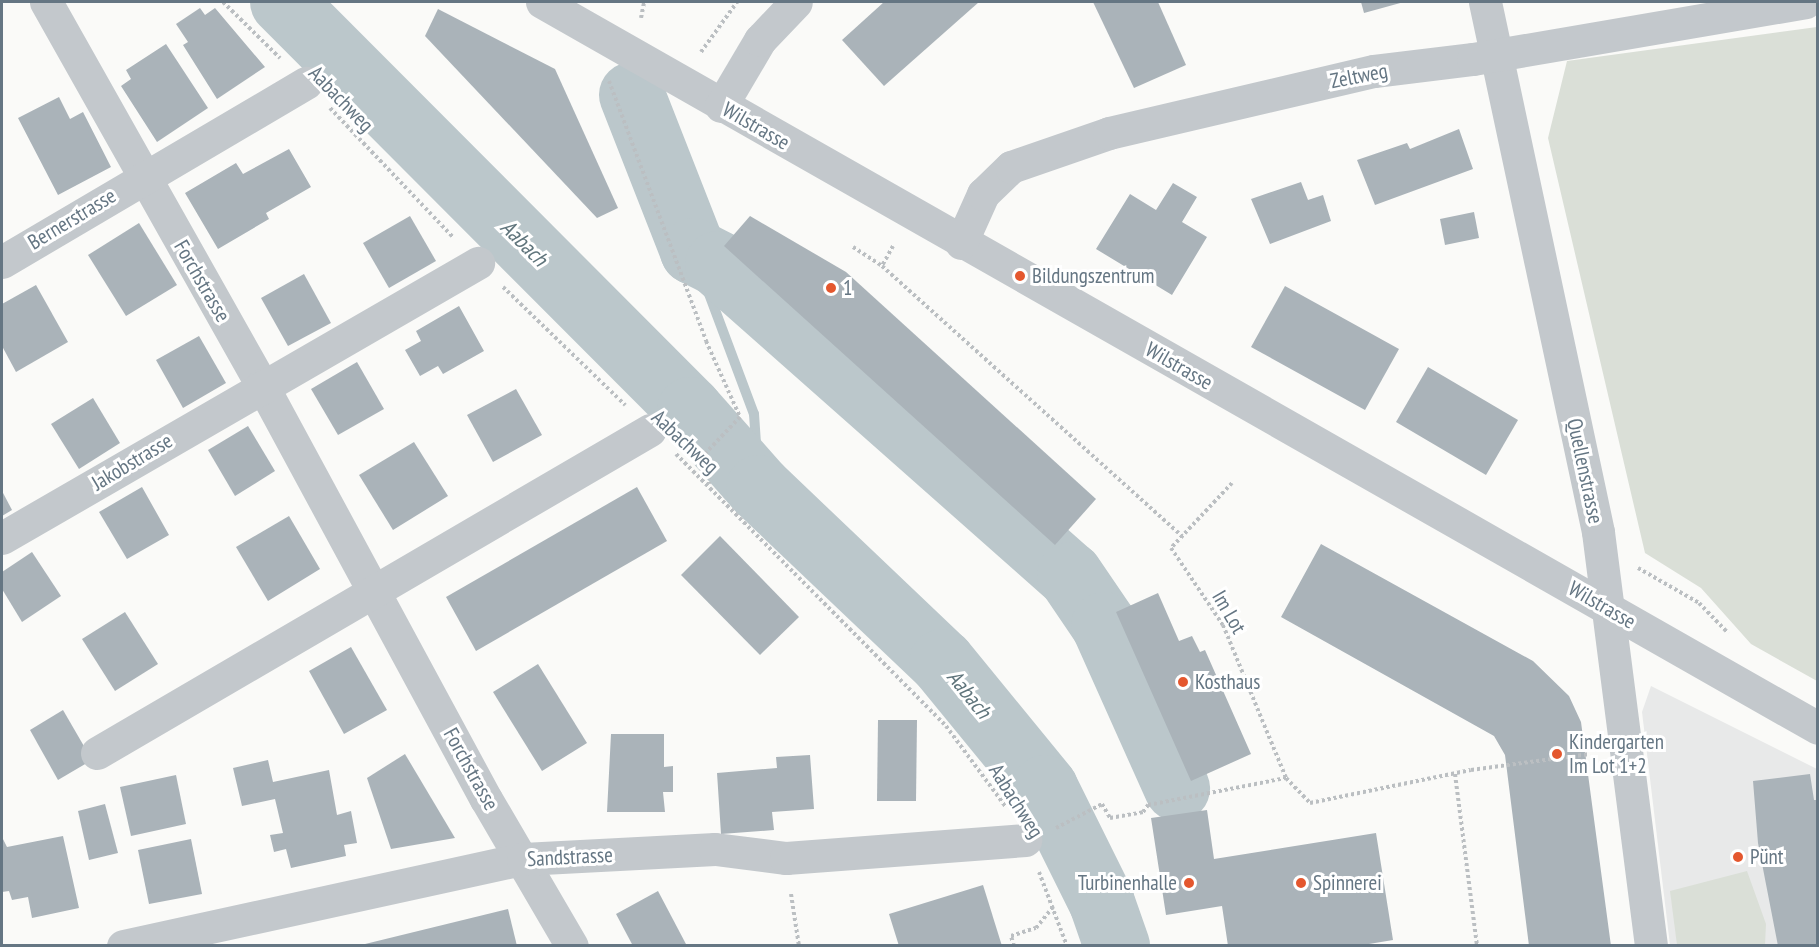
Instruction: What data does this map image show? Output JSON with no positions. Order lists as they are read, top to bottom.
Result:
{
  "streets": {
    "street": [
      "Zeltweg",
      "Wilstrasse",
      "Bernerstrasse",
      "Forchstrasse",
      "Jakobstrasse",
      "Quellenstrasse",
      "Sandstrasse"
    ],
    "path": ["Aabachweg", "Im Lot"]
  },
  "crossings": [
    ["Zeltweg", "Wilstrasse"],
    ["Zeltweg", "Quellenstrasse"],
    ["Aabachweg", "Sandstrasse"],
    ["Wilstrasse", "Quellenstrasse"],
    ["Bernerstrasse", "Forchstrasse"],
    ["Forchstrasse", "Jakobstrasse"],
    ["Forchstrasse", "Sandstrasse"],
    ["Quellenstrasse", "Im Lot"]
  ],
  "water": ["Aabach"],
  "places": [
    "Bildungszentrum",
    "1",
    "Kosthaus",
    "Kindergarten Im Lot 1+2",
    "Pünt",
    "Turbinenhalle",
    "Spinnerei"
  ]
}
